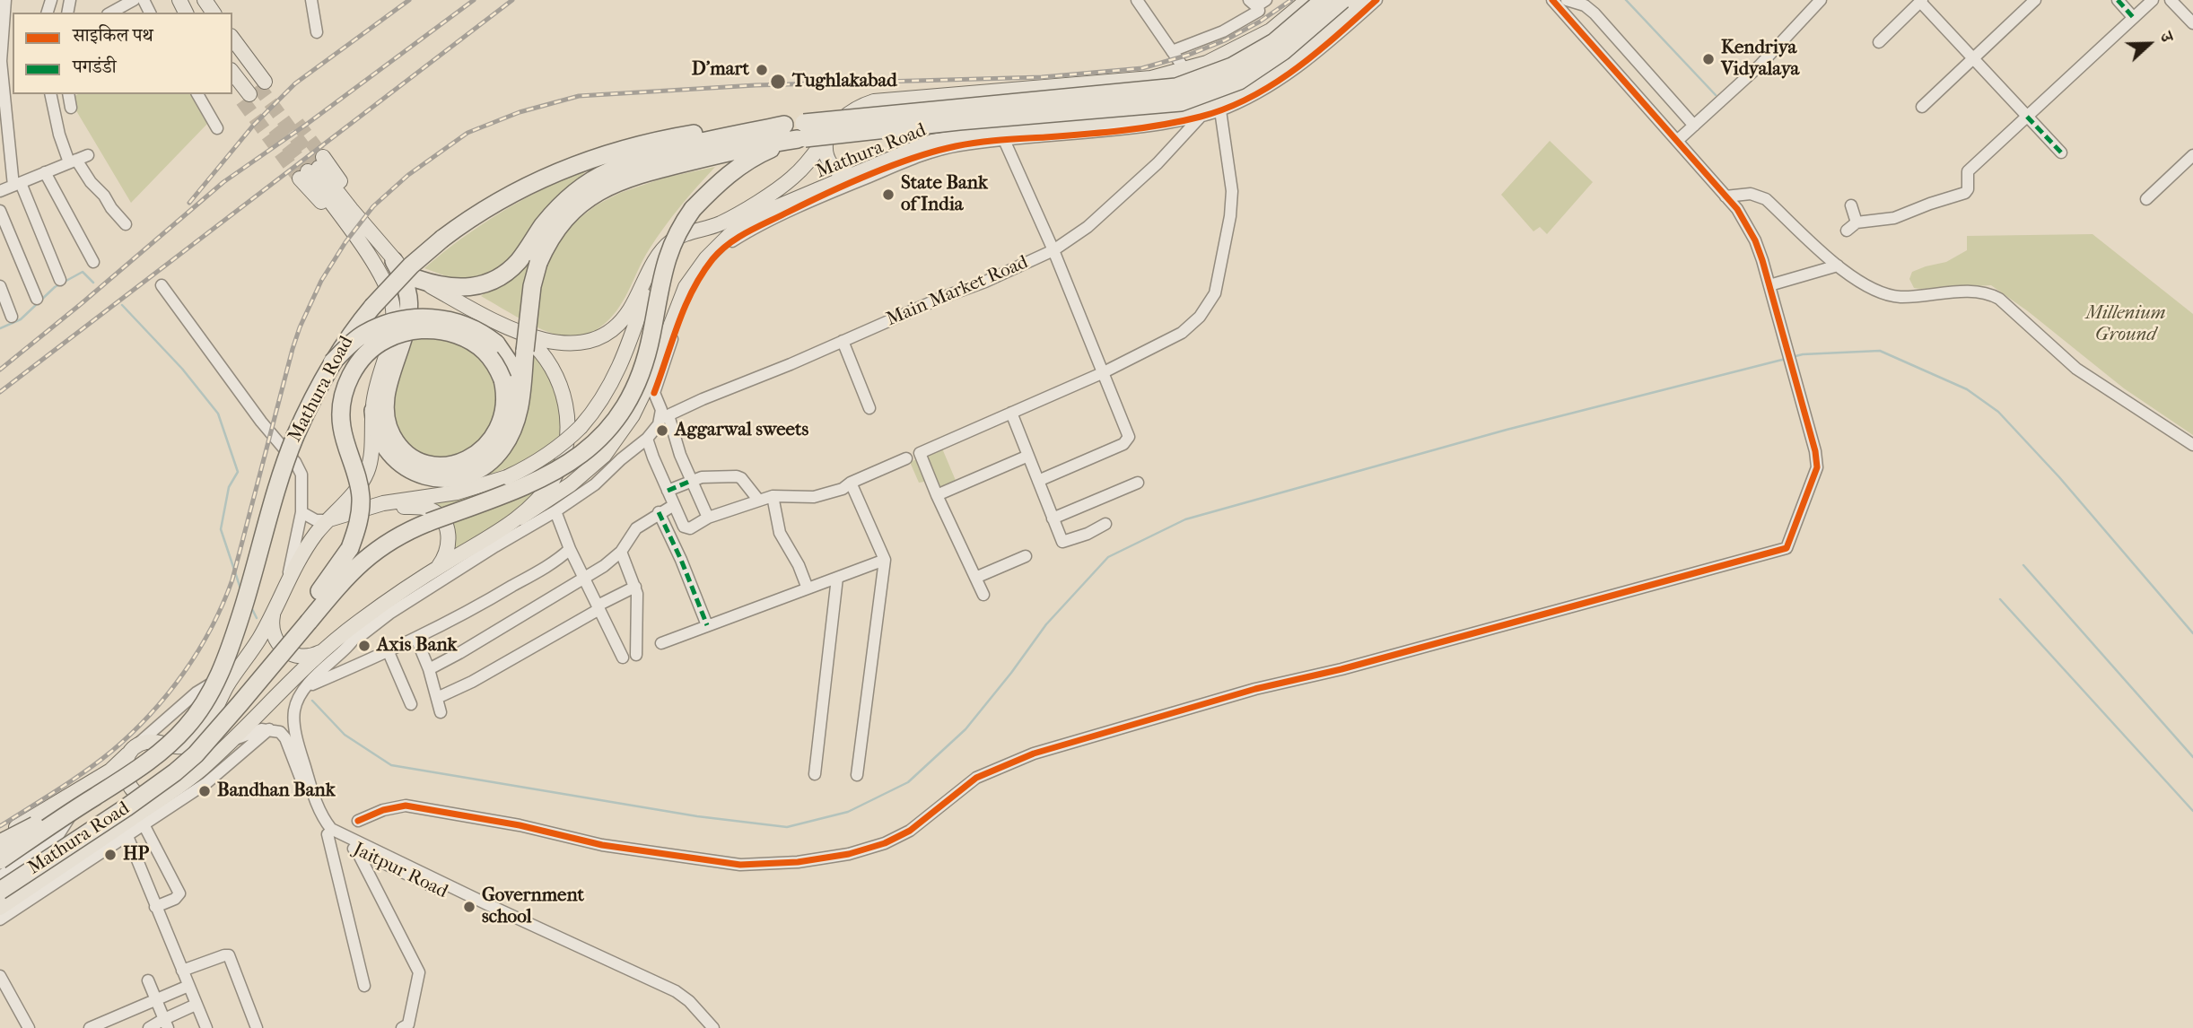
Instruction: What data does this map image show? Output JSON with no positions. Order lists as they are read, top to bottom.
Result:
{
  "streets": {
    "highway": ["Mathura Road"],
    "street": ["Main Market Road", "Jaitpur Road"]
  },
  "crossings": [
    ["Mathura Road", "Main Market Road"]
  ],
  "parks": ["Millenium Ground"],
  "places": [
    "Kendriya Vidyalaya",
    "D'mart",
    "Tughlakabad",
    "State Bank of India",
    "Aggarwal sweets",
    "Axis Bank",
    "Bandhan Bank",
    "HP",
    "Government school"
  ],
  "legend": ["साइकिल पथ", "पगडंडी"],
  "north": "right"
}
